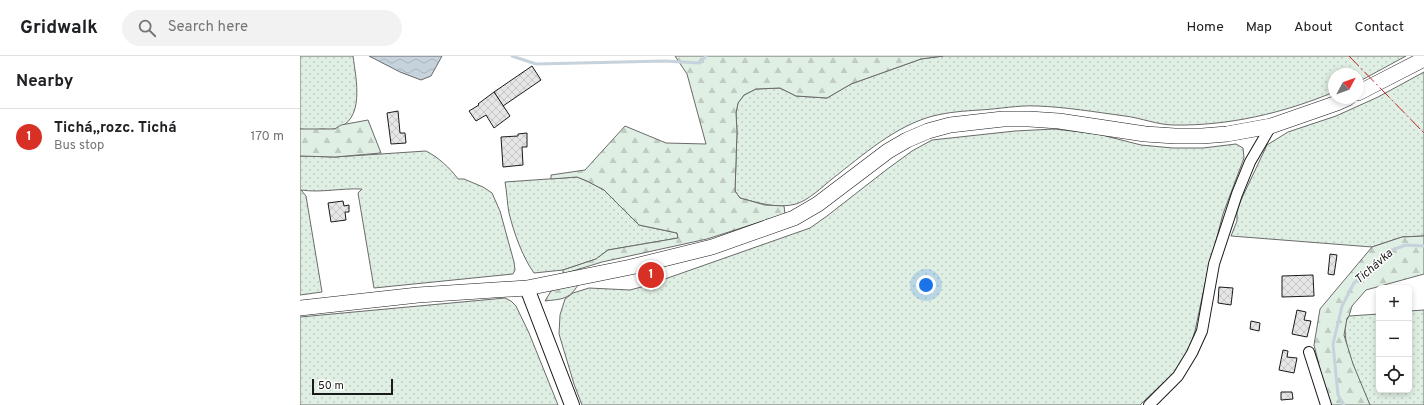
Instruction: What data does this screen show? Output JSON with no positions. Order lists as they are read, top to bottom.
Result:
{
  "water": ["Tichávka"],
  "scale_bar": "50 m",
  "north": "top right",
  "page": {
    "header": "Gridwalk",
    "search": "Search here",
    "nav": [
      "Home",
      "Map",
      "About",
      "Contact"
    ],
    "heading": "Nearby",
    "list": [
      {
        "mark": "1",
        "name": "Tichá,,rozc. Tichá",
        "note": "Bus stop",
        "value": "170 m"
      }
    ],
    "pins": "1",
    "map_buttons": ["+", "−"],
    "scale": "50 m"
  }
}
